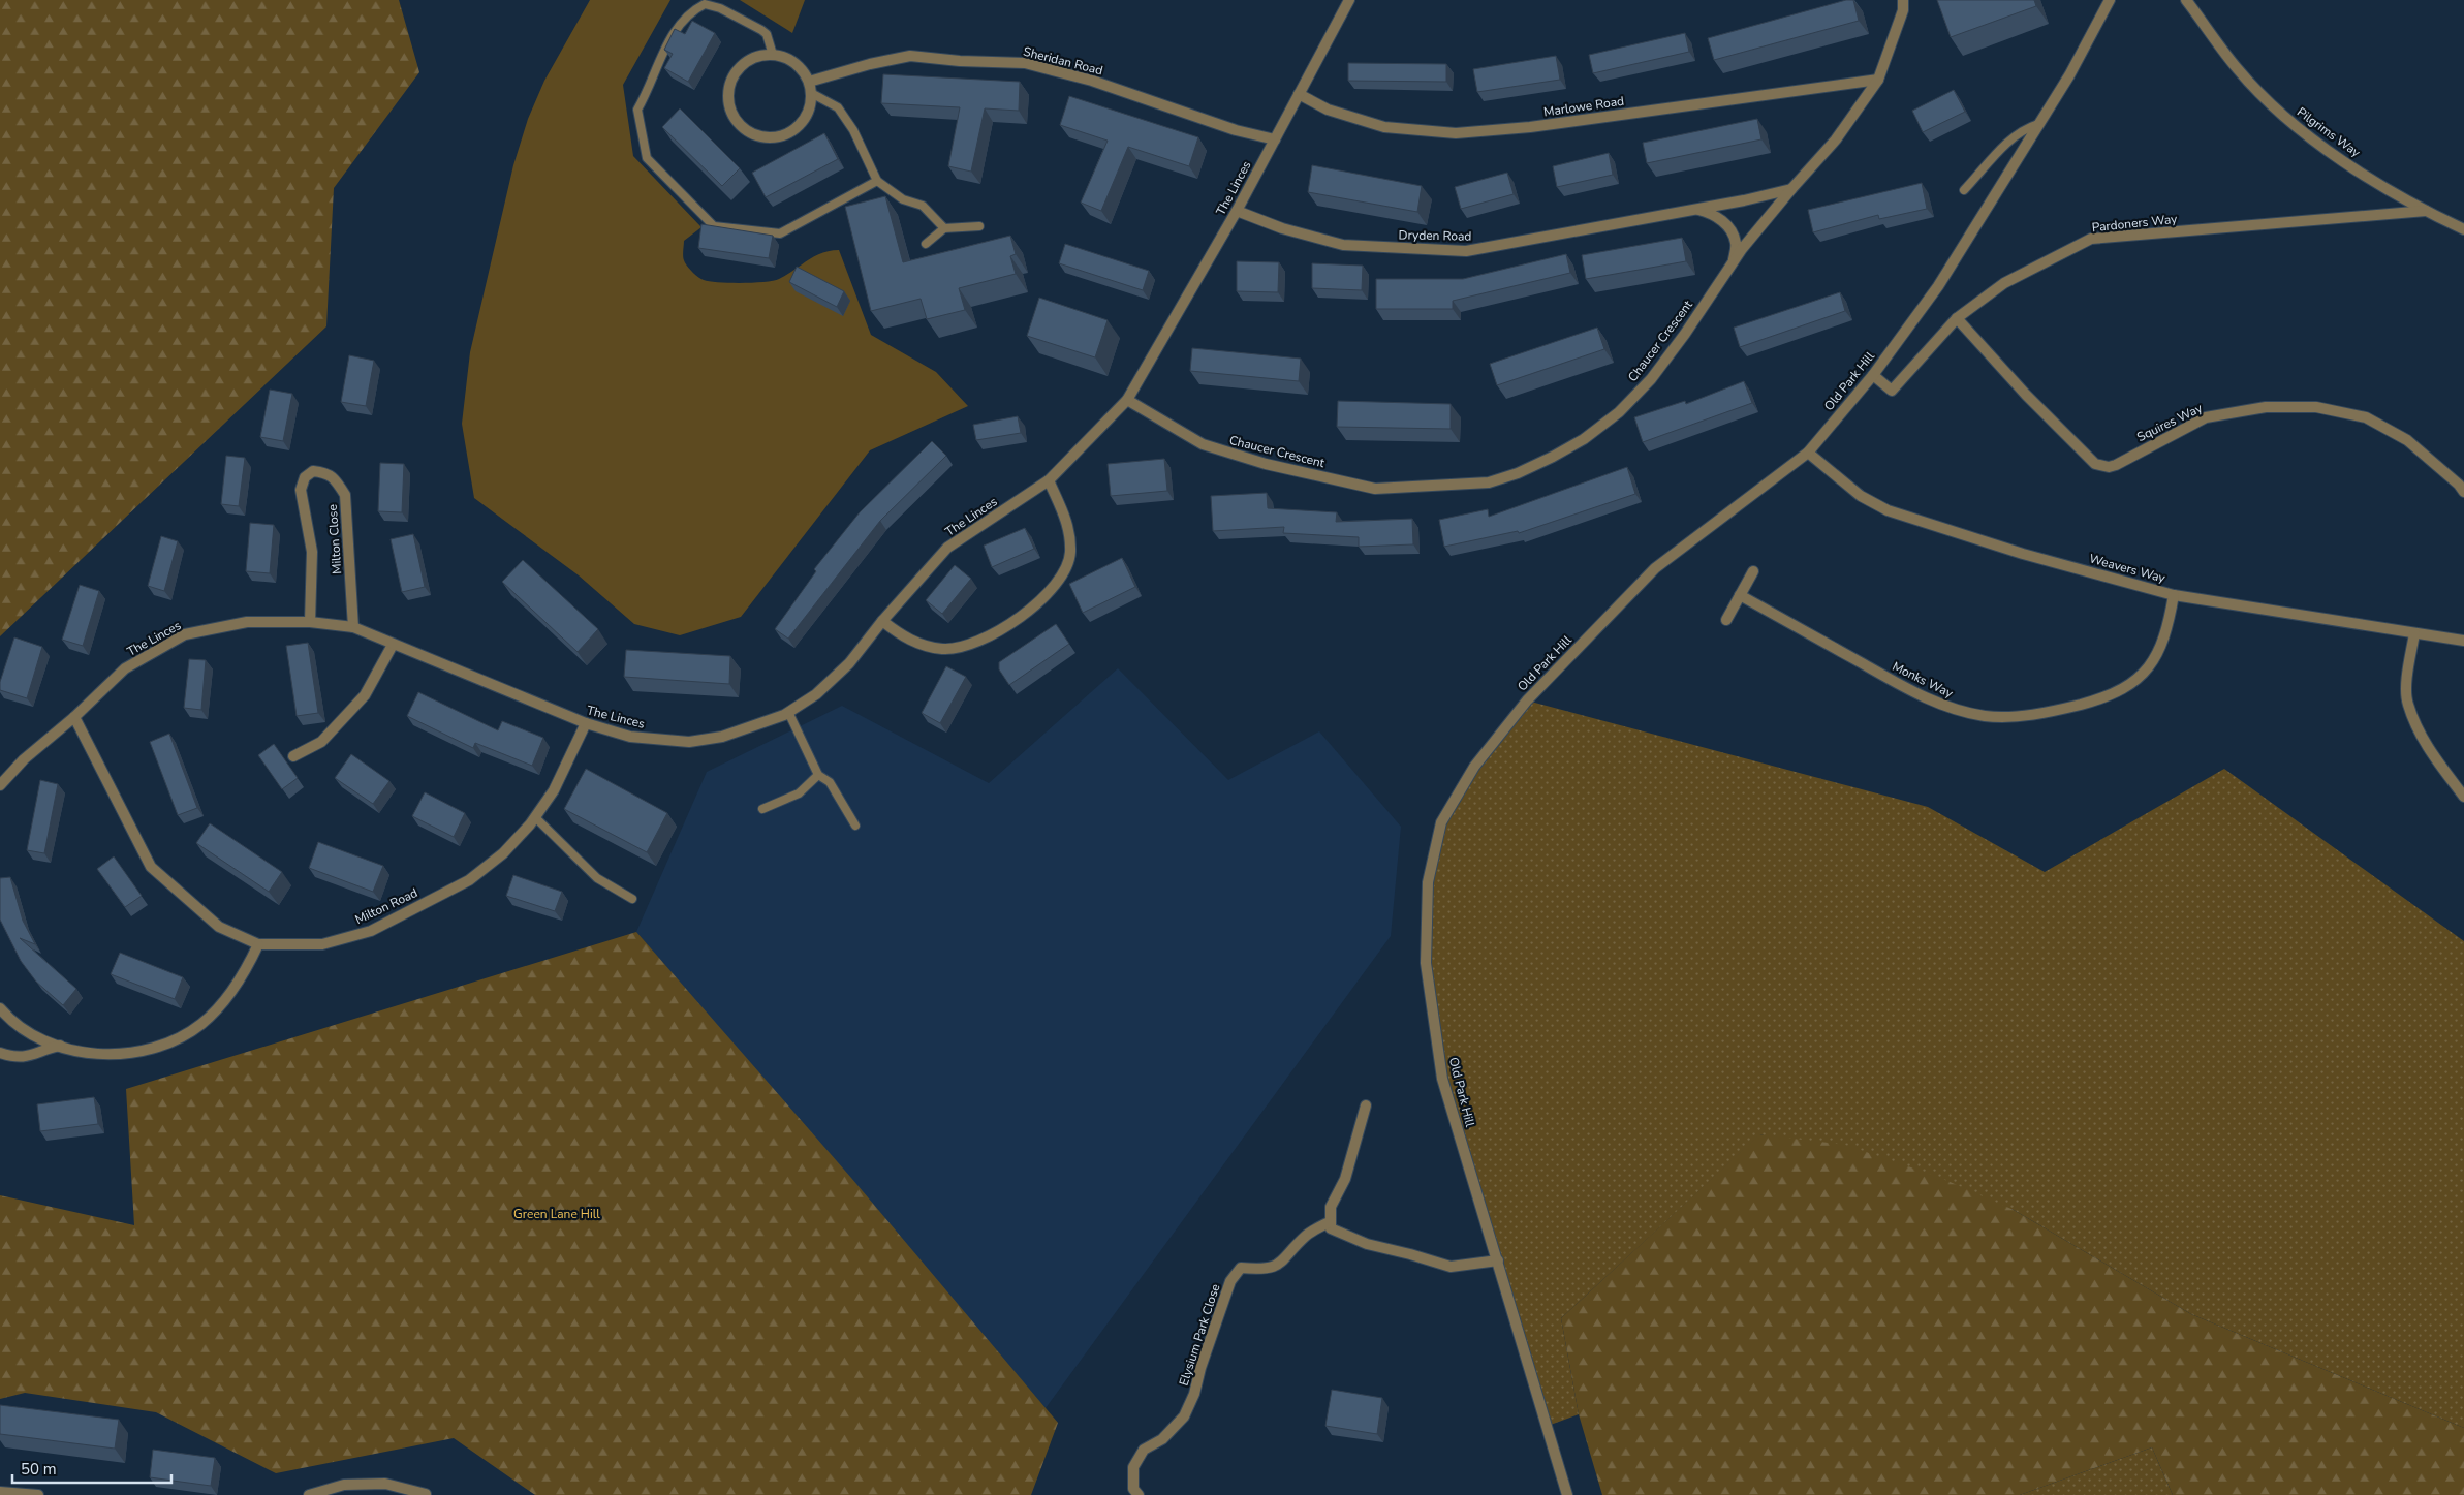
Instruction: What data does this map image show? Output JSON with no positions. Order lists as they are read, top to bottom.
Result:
{
  "streets": {
    "street": [
      "Sheridan Road",
      "Marlowe Road",
      "Pilgrims Way",
      "The Linces",
      "Pardoners Way",
      "Dryden Road",
      "Chaucer Crescent",
      "Old Park Hill",
      "Squires Way",
      "Milton Close",
      "Weavers Way",
      "Monks Way",
      "Milton Road",
      "Elysium Park Close"
    ]
  },
  "crossings": [
    ["Sheridan Road", "The Linces"],
    ["Marlowe Road", "The Linces"],
    ["Marlowe Road", "Chaucer Crescent"],
    ["Pilgrims Way", "Pardoners Way"],
    ["The Linces", "Dryden Road"],
    ["The Linces", "Chaucer Crescent"],
    ["The Linces", "Milton Close"],
    ["The Linces", "Milton Road"],
    ["Pardoners Way", "Old Park Hill"],
    ["Pardoners Way", "Squires Way"],
    ["Dryden Road", "Chaucer Crescent"],
    ["Old Park Hill", "Weavers Way"],
    ["Weavers Way", "Monks Way"]
  ],
  "parks": ["Green Lane Hill"],
  "scale_bar": "50 m"
}
